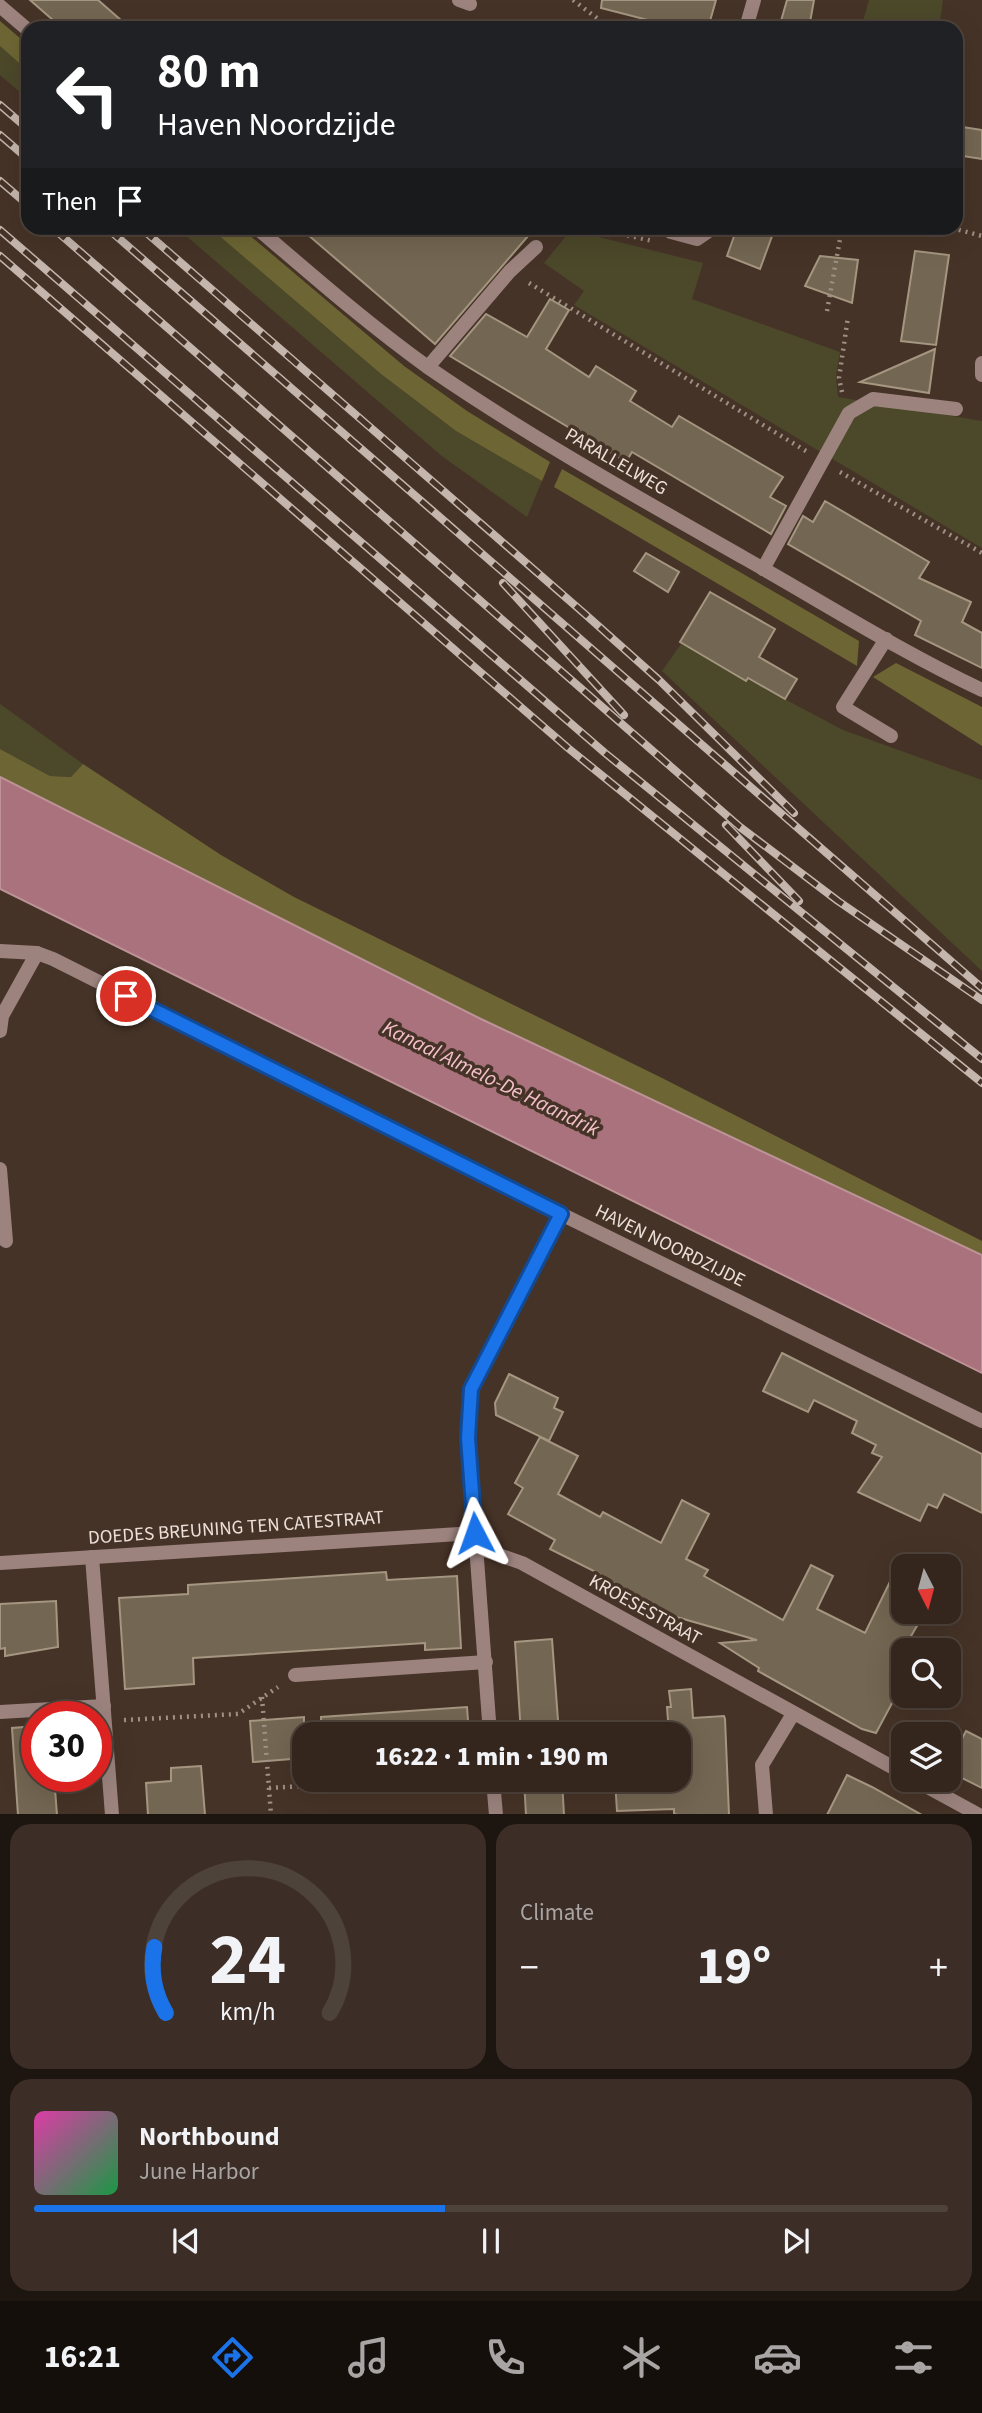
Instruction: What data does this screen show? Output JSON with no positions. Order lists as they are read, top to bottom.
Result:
{
  "streets": {
    "street": [
      "PARALLELWEG",
      "HAVEN NOORDZIJDE",
      "DOEDES BREUNING TEN CATESTRAAT",
      "KROESESTRAAT"
    ]
  },
  "crossings": [
    ["DOEDES BREUNING TEN CATESTRAAT", "KROESESTRAAT"]
  ],
  "water": ["Kanaal Almelo-De Haandrik"],
  "north": "bottom",
  "page": {
    "turn": ["80 m", "Haven Noordzijde"],
    "then": "Then",
    "limit": "30",
    "trip": "16:22 · 1 min · 190 m",
    "tile": "Climate",
    "heat": ["−", "19°", "+"],
    "song": ["Northbound", "June Harbor"],
    "tabs": "16:21",
    "gauge": ["24", "km/h"]
  }
}
